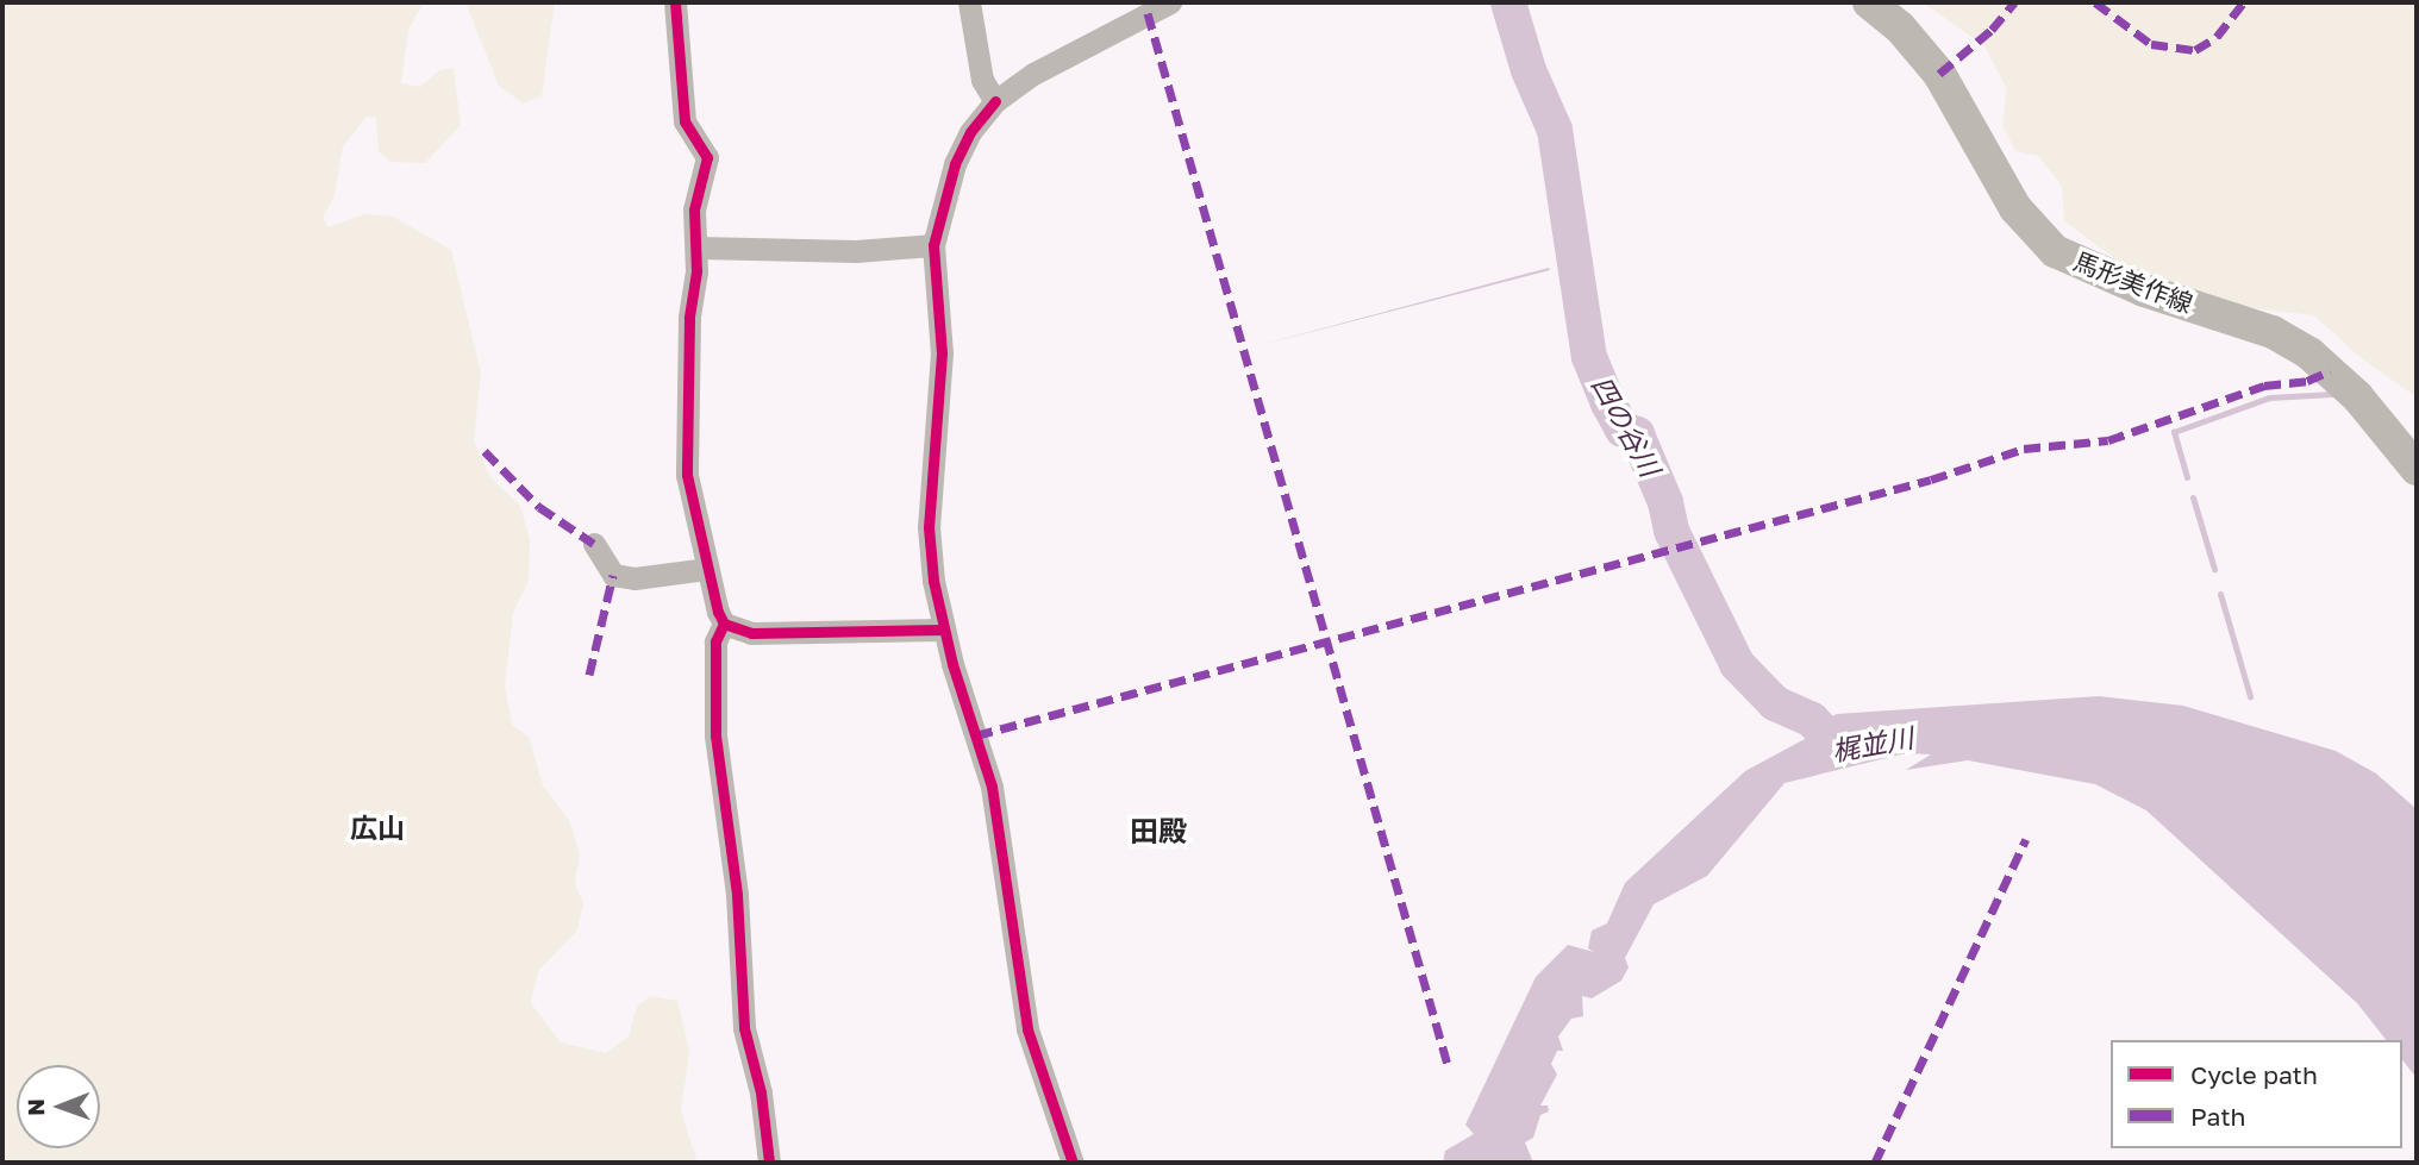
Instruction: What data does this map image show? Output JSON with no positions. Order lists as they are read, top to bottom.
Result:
{
  "streets": {
    "main road": ["馬形美作線"]
  },
  "districts": ["広山", "田殿"],
  "water": ["四の谷川", "梶並川"],
  "legend": ["Cycle path", "Path"],
  "north": "left"
}
